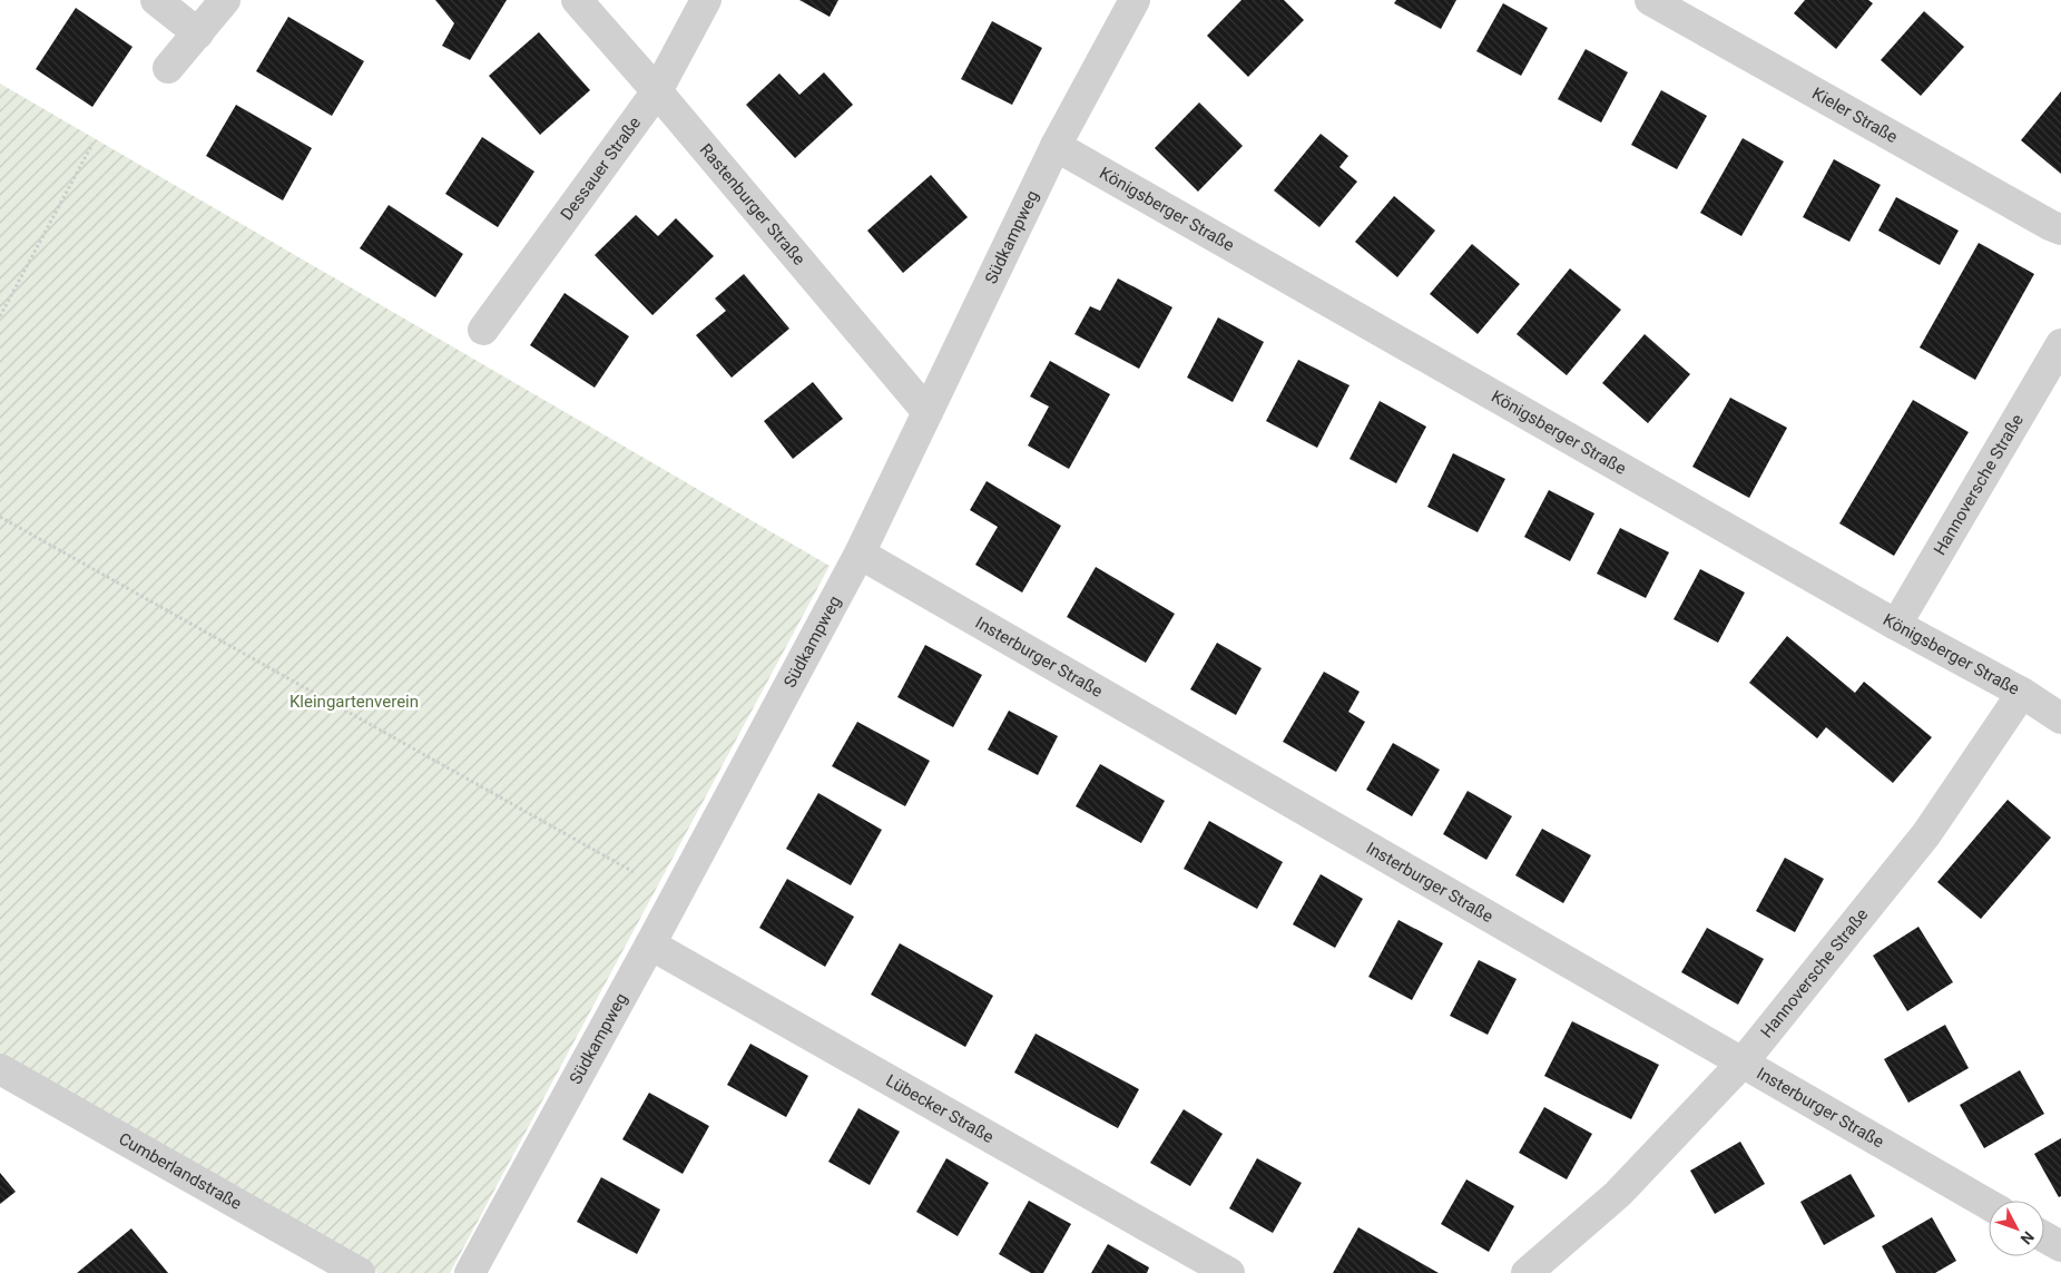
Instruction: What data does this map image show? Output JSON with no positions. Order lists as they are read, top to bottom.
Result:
{
  "streets": {
    "street": [
      "Kieler Straße",
      "Dessauer Straße",
      "Rastenburger Straße",
      "Königsberger Straße",
      "Südkampweg",
      "Hannoversche Straße",
      "Insterburger Straße",
      "Lübecker Straße",
      "Cumberlandstraße"
    ]
  },
  "crossings": [
    ["Dessauer Straße", "Rastenburger Straße"],
    ["Rastenburger Straße", "Südkampweg"],
    ["Königsberger Straße", "Südkampweg"],
    ["Königsberger Straße", "Hannoversche Straße"],
    ["Südkampweg", "Insterburger Straße"],
    ["Südkampweg", "Lübecker Straße"],
    ["Hannoversche Straße", "Insterburger Straße"]
  ],
  "parks": ["Kleingartenverein"],
  "north": "bottom right"
}
